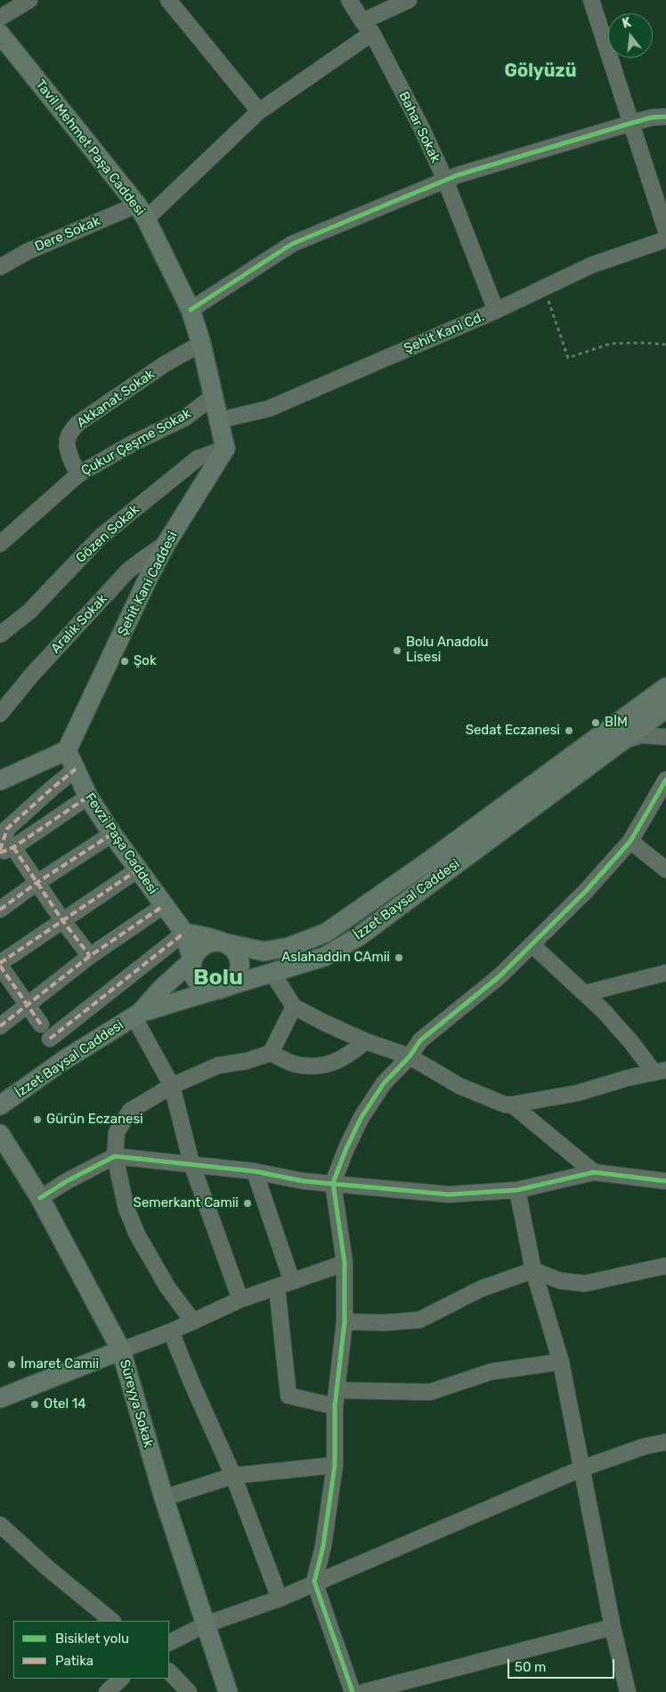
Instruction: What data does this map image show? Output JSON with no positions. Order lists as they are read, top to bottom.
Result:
{
  "streets": {
    "main road": [
      "Tavil Mehmet Paşa Caddesi",
      "Şehit Kani Caddesi",
      "Fevzi Paşa Caddesi",
      "İzzet Baysal Caddesi",
      "Süreyya Sokak"
    ],
    "street": [
      "Bahar Sokak",
      "Dere Sokak",
      "Şehit Kani Cd.",
      "Akkanat Sokak",
      "Çukur Çeşme Sokak",
      "Gözen Sokak",
      "Aralık Sokak"
    ]
  },
  "crossings": [
    ["Bahar Sokak", "Şehit Kani Cd."],
    ["Tavil Mehmet Paşa Caddesi", "Dere Sokak"],
    ["Tavil Mehmet Paşa Caddesi", "Şehit Kani Cd."],
    ["Tavil Mehmet Paşa Caddesi", "Akkanat Sokak"],
    ["Tavil Mehmet Paşa Caddesi", "Çukur Çeşme Sokak"],
    ["Akkanat Sokak", "Çukur Çeşme Sokak"],
    ["Gözen Sokak", "Şehit Kani Caddesi"],
    ["Şehit Kani Caddesi", "Aralık Sokak"],
    ["Şehit Kani Caddesi", "Fevzi Paşa Caddesi"],
    ["Fevzi Paşa Caddesi", "İzzet Baysal Caddesi"]
  ],
  "districts": ["Gölyüzü", "Bolu"],
  "places": [
    "Bolu Anadolu Lisesi",
    "Şok",
    "BİM",
    "Sedat Eczanesi",
    "Aslahaddin CAmii",
    "Gürün Eczanesi",
    "Semerkant Camii",
    "İmaret Camii",
    "Otel 14"
  ],
  "legend": ["Bisiklet yolu", "Patika"],
  "scale_bar": "50 m",
  "north": "top"
}
